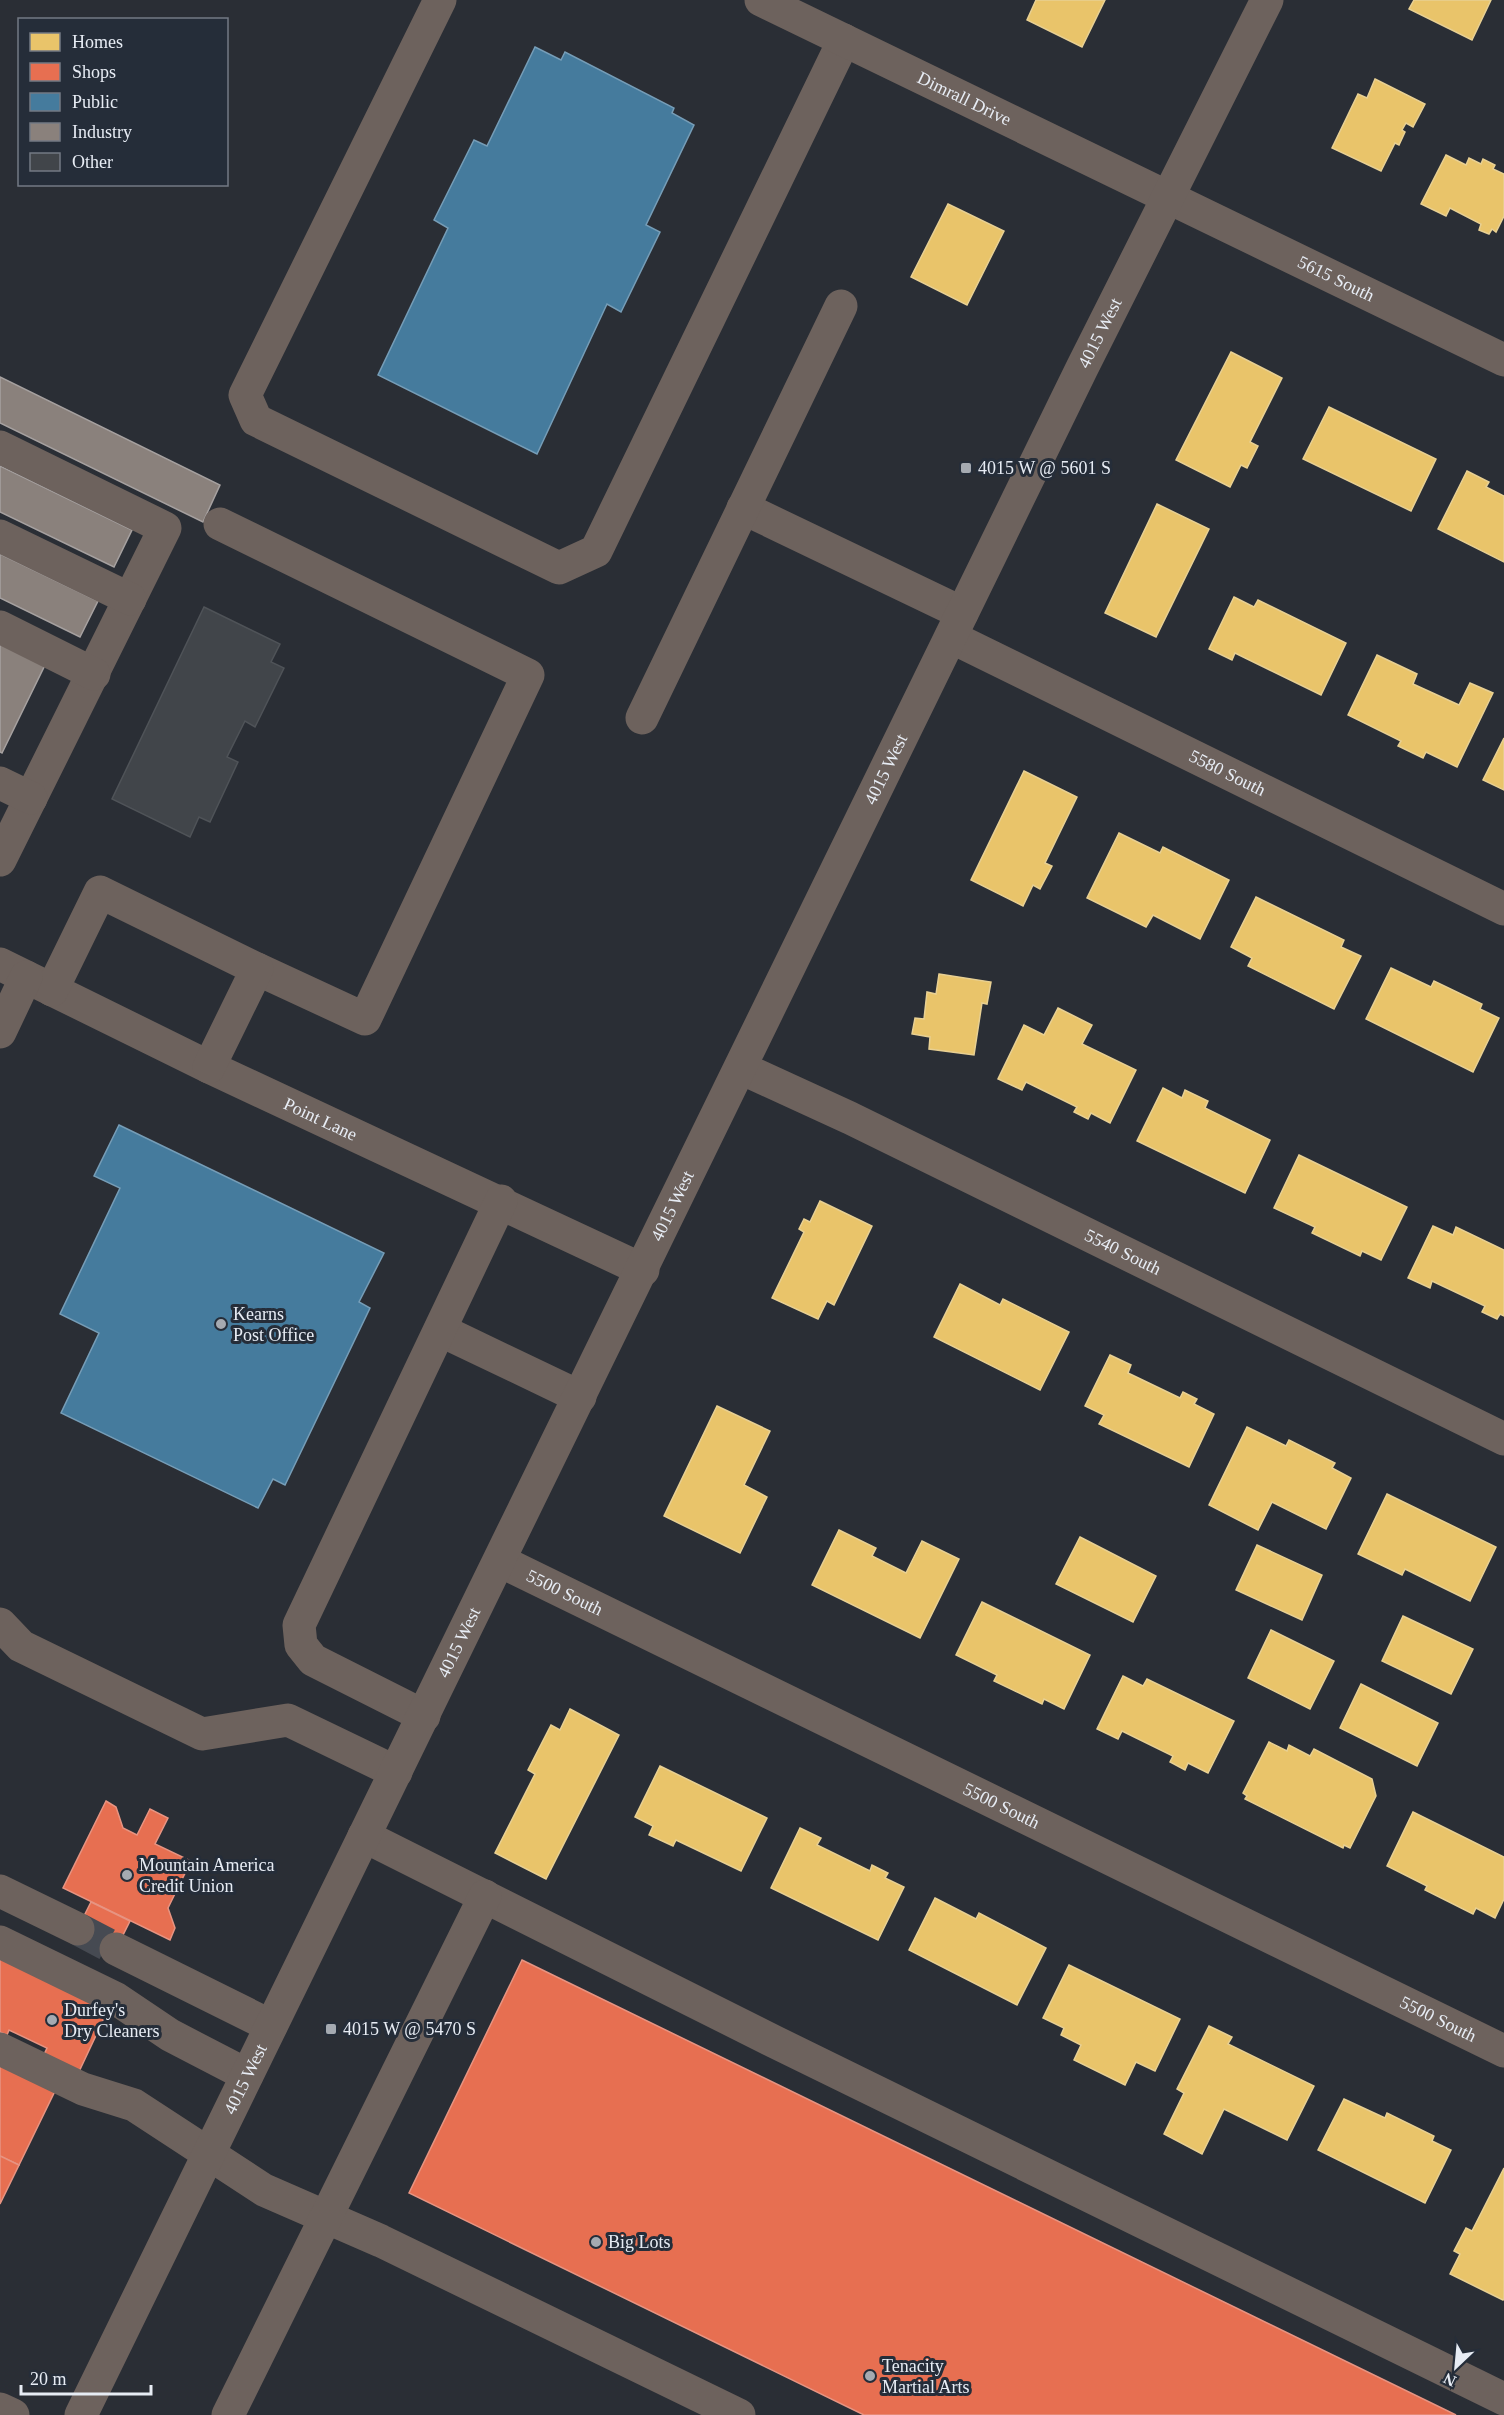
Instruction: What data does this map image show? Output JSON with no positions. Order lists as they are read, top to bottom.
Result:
{
  "streets": {
    "street": [
      "Dimrall Drive",
      "5615 South",
      "4015 West",
      "5580 South",
      "Point Lane",
      "5540 South",
      "5500 South"
    ]
  },
  "crossings": [
    ["Dimrall Drive", "5615 South"],
    ["Dimrall Drive", "4015 West"],
    ["5615 South", "4015 West"],
    ["4015 West", "5580 South"],
    ["4015 West", "Point Lane"],
    ["4015 West", "5540 South"],
    ["4015 West", "5500 South"]
  ],
  "places": {
    "transit": ["4015 W @ 5601 S", "4015 W @ 5470 S"],
    "other": [
      "Kearns Post Office",
      "Mountain America Credit Union",
      "Durfey's Dry Cleaners",
      "Big Lots",
      "Tenacity Martial Arts"
    ]
  },
  "legend": [
    "Homes",
    "Shops",
    "Public",
    "Industry",
    "Other"
  ],
  "scale_bar": "20 m",
  "north": "bottom left"
}
